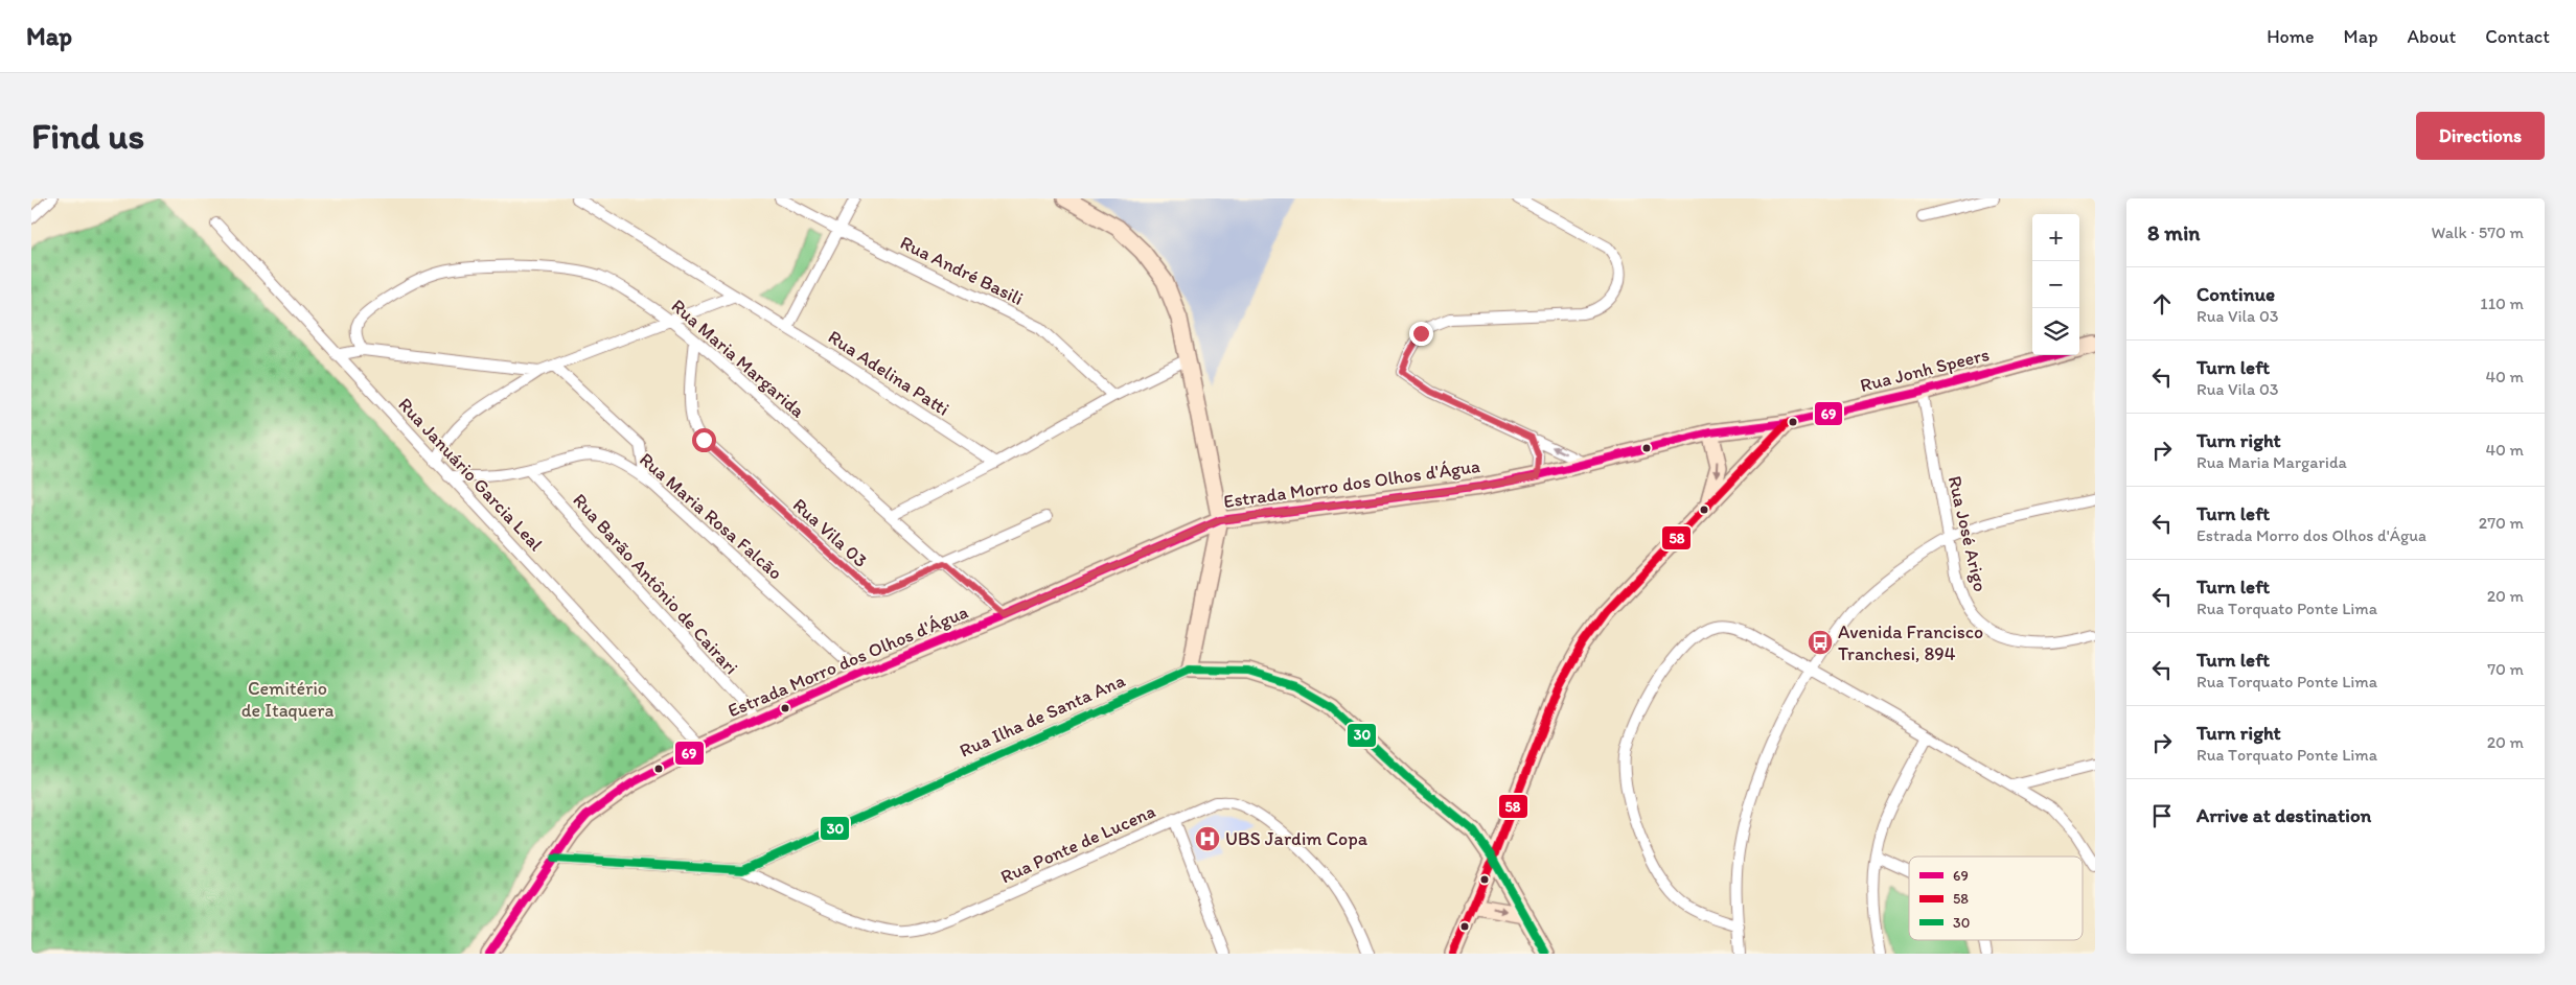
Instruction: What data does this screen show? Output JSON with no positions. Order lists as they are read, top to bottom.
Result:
{
  "streets": {
    "street": [
      "Rua André Basili",
      "Rua Maria Margarida",
      "Rua Jonh Speers",
      "Rua Adelina Patti",
      "Rua Januário Garcia Leal",
      "Estrada Morro dos Olhos d'Água",
      "Rua Maria Rosa Falcão",
      "Rua Vila 03",
      "Rua José Arigo",
      "Rua Barão Antônio de Cairari",
      "Rua Ilha de Santa Ana",
      "Rua Ponte de Lucena"
    ]
  },
  "crossings": [
    ["Rua Maria Margarida", "Estrada Morro dos Olhos d'Água"],
    ["Rua Maria Margarida", "Rua Vila 03"],
    ["Rua Jonh Speers", "Estrada Morro dos Olhos d'Água"],
    ["Rua Jonh Speers", "Rua José Arigo"],
    ["Rua Januário Garcia Leal", "Estrada Morro dos Olhos d'Água"],
    ["Rua Januário Garcia Leal", "Rua Maria Rosa Falcão"],
    ["Estrada Morro dos Olhos d'Água", "Rua Maria Rosa Falcão"],
    ["Estrada Morro dos Olhos d'Água", "Rua Barão Antônio de Cairari"],
    ["Estrada Morro dos Olhos d'Água", "Rua Ilha de Santa Ana"],
    ["Rua Maria Rosa Falcão", "Rua Barão Antônio de Cairari"],
    ["Rua Ilha de Santa Ana", "Rua Ponte de Lucena"]
  ],
  "parks": ["Cemitério de Itaquera"],
  "places": {
    "bus stop": ["Avenida Francisco Tranchesi, 894"],
    "hospital": ["UBS Jardim Copa"]
  },
  "lines": ["transit line 69", "transit line 58", "transit line 30"],
  "legend": ["69", "58", "30"],
  "page": {
    "header": "Map",
    "nav": [
      "Home",
      "Map",
      "About",
      "Contact"
    ],
    "buttons": "Directions",
    "title": "Find us",
    "heading": ["8 min", "Walk · 570 m"],
    "map_buttons": ["+", "−"],
    "list": [
      ["Continue", "Rua Vila 03", "110 m"],
      ["Turn left", "Rua Vila 03", "40 m"],
      ["Turn right", "Rua Maria Margarida", "40 m"],
      ["Turn left", "Estrada Morro dos Olhos d'Água", "270 m"],
      ["Turn left", "Rua Torquato Ponte Lima", "20 m"],
      ["Turn left", "Rua Torquato Ponte Lima", "70 m"],
      ["Turn right", "Rua Torquato Ponte Lima", "20 m"],
      "Arrive at destination"
    ]
  }
}
